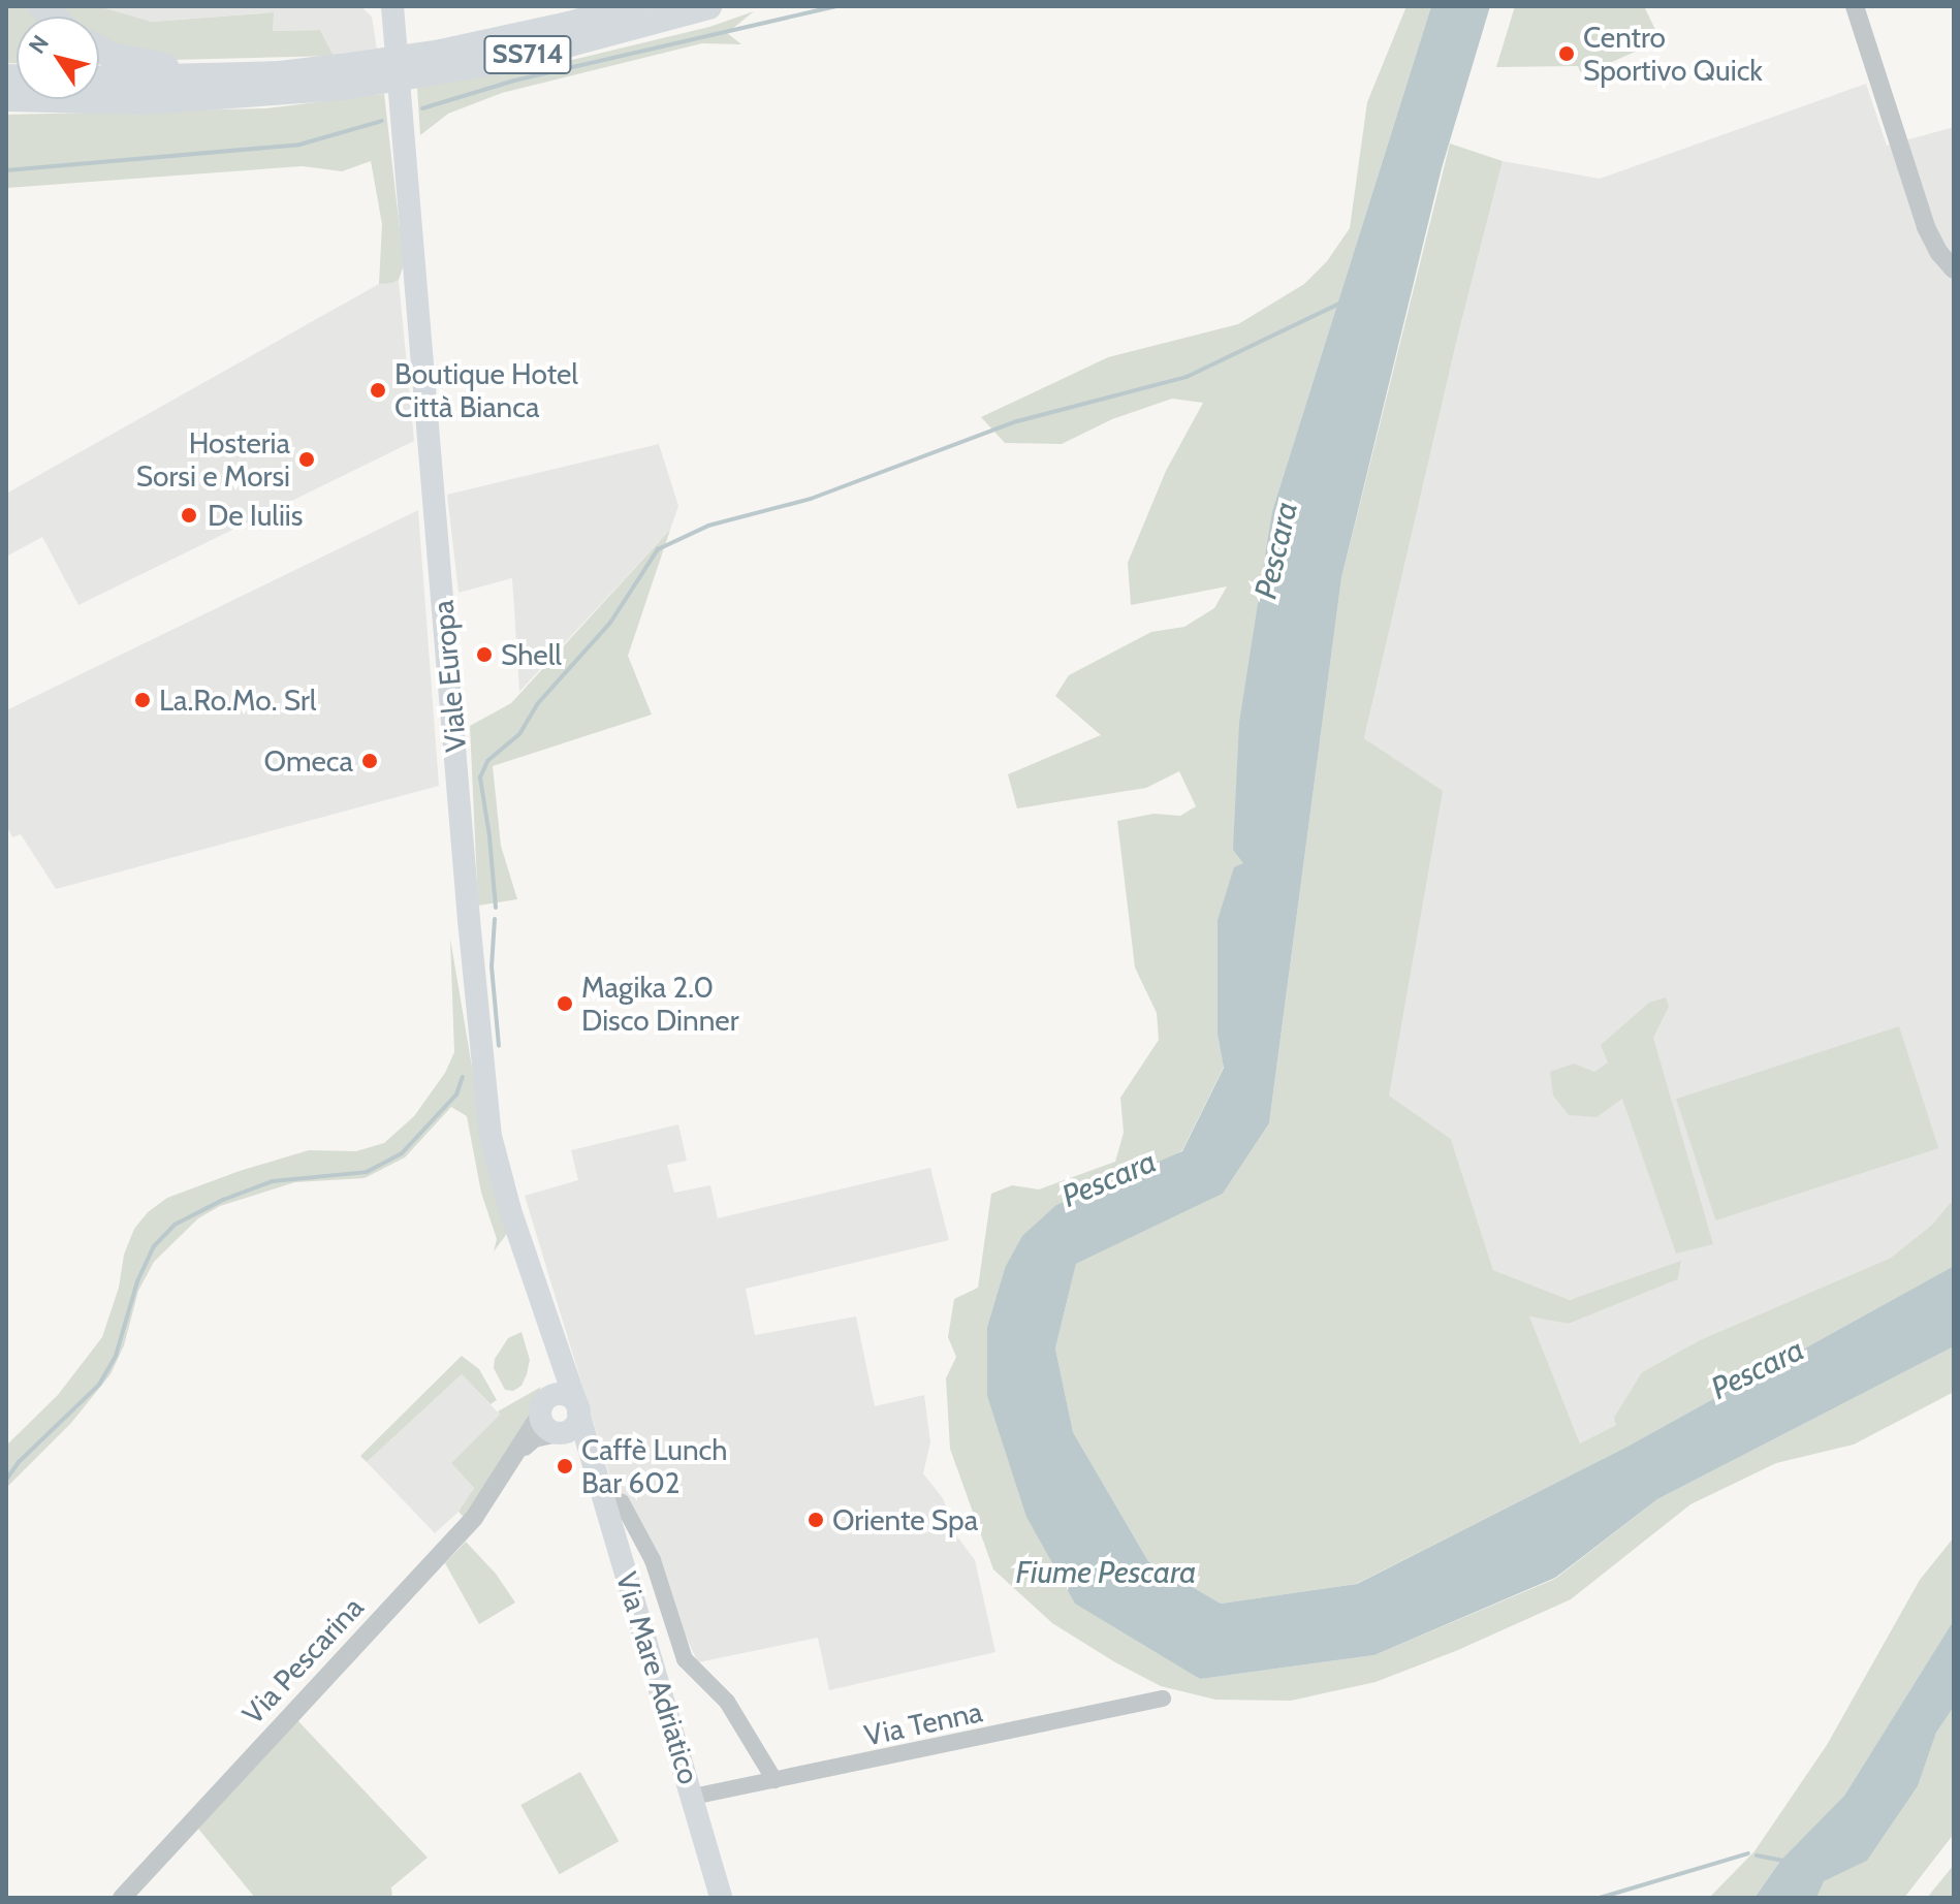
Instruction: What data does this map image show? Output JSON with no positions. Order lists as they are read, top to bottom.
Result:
{
  "streets": {
    "highway": ["SS714"],
    "main road": ["Viale Europa", "Via Mare Adriatico"],
    "street": ["Via Pescarina", "Via Tenna"]
  },
  "crossings": [
    ["Viale Europa", "Via Pescarina"],
    ["Viale Europa", "Via Mare Adriatico"],
    ["Via Pescarina", "Via Mare Adriatico"],
    ["Via Mare Adriatico", "Via Tenna"]
  ],
  "water": ["Pescara", "Fiume Pescara"],
  "places": [
    "Centro Sportivo Quick",
    "Boutique Hotel Città Bianca",
    "Hosteria Sorsi e Morsi",
    "De Iuliis",
    "Shell",
    "La.Ro.Mo. Srl",
    "Omeca",
    "Magika 2.0 Disco Dinner",
    "Caffè Lunch Bar 602",
    "Oriente Spa"
  ],
  "north": "top left"
}
